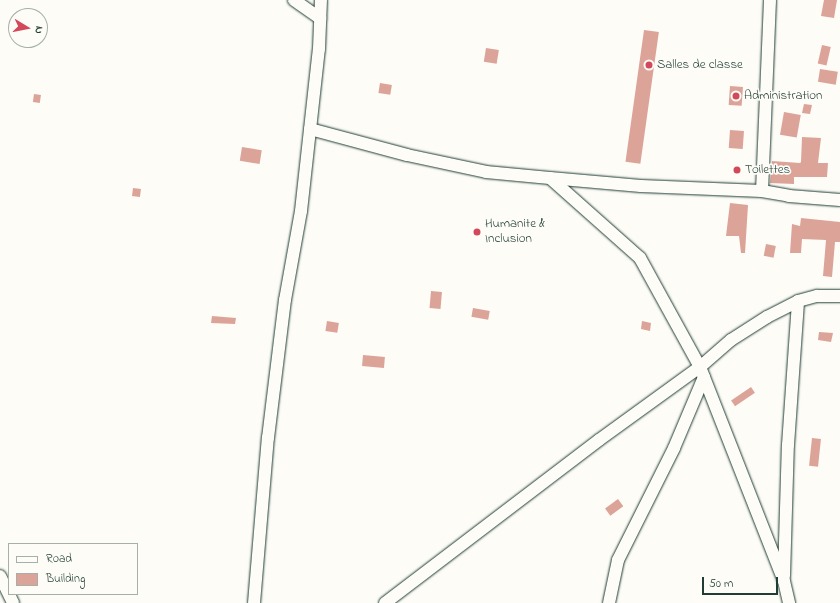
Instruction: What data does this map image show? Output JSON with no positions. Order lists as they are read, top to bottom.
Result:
{
  "places": [
    "Salles de classe",
    "Administration",
    "Toilettes",
    "Humanite & Inclusion"
  ],
  "legend": ["Road", "Building"],
  "scale_bar": "50 m",
  "north": "right"
}
